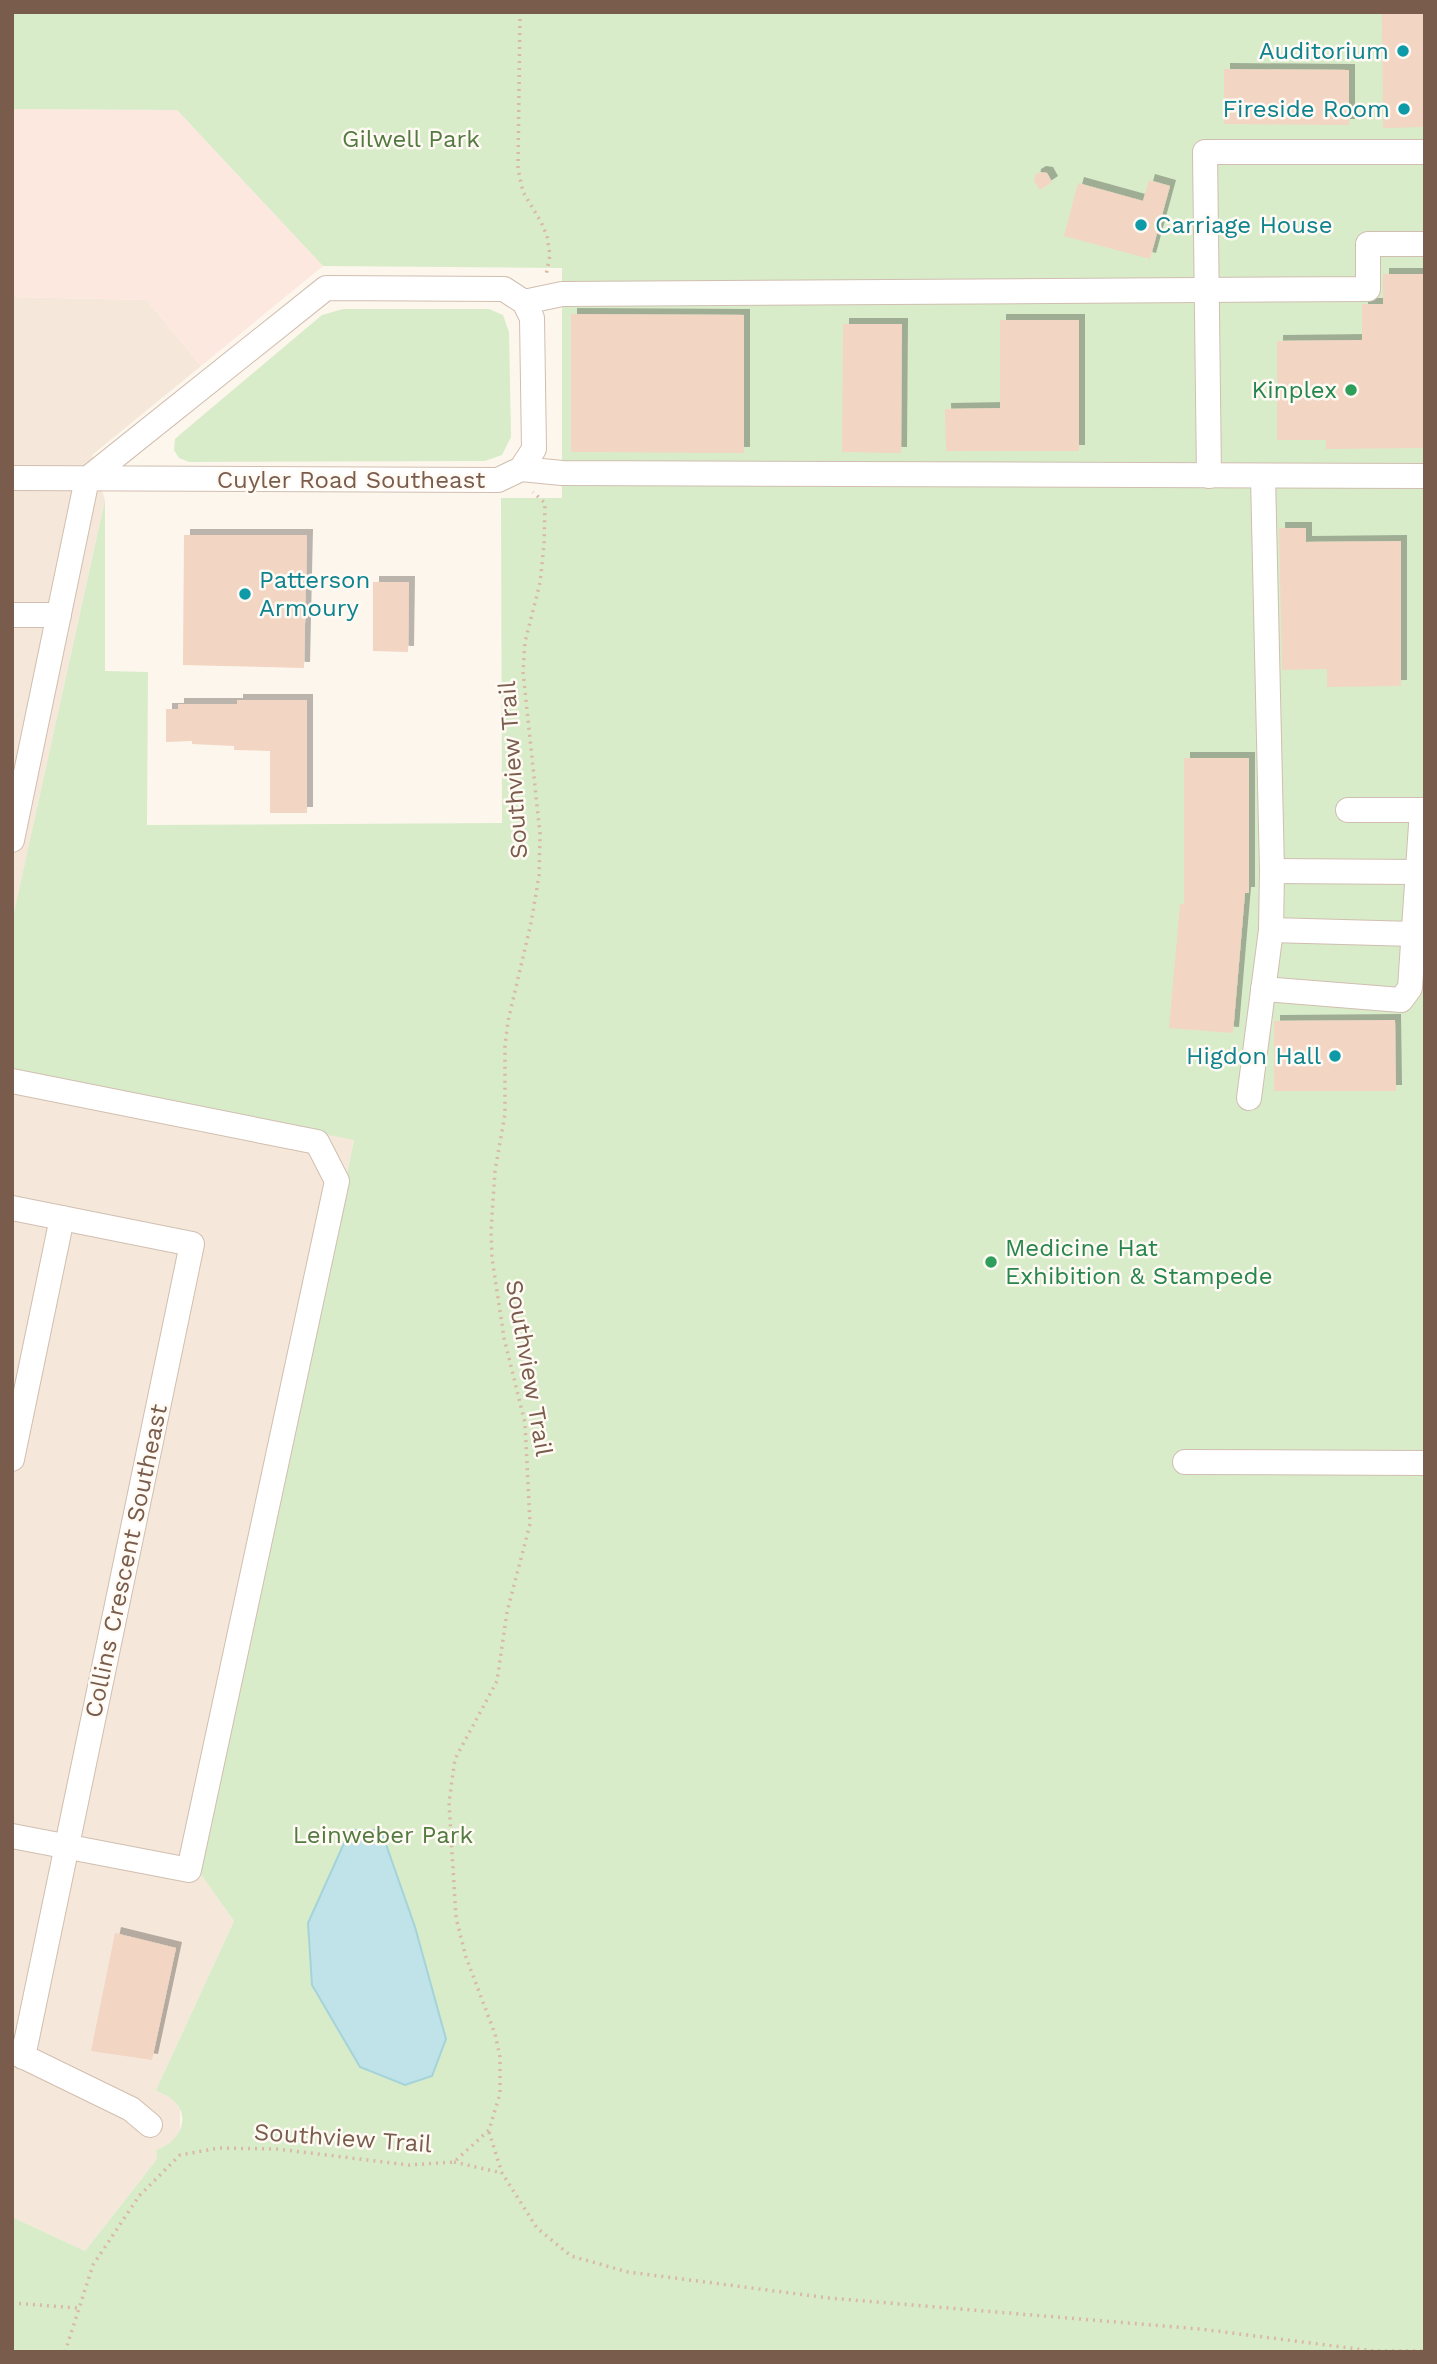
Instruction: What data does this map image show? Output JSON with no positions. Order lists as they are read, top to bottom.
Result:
{
  "streets": {
    "street": ["Cuyler Road Southeast", "Collins Crescent Southeast"],
    "path": ["Southview Trail"]
  },
  "crossings": [
    ["Cuyler Road Southeast", "Southview Trail"]
  ],
  "parks": ["Gilwell Park", "Leinweber Park"],
  "places": [
    "Auditorium",
    "Fireside Room",
    "Carriage House",
    "Kinplex",
    "Patterson Armoury",
    "Higdon Hall",
    "Medicine Hat Exhibition & Stampede"
  ]
}
